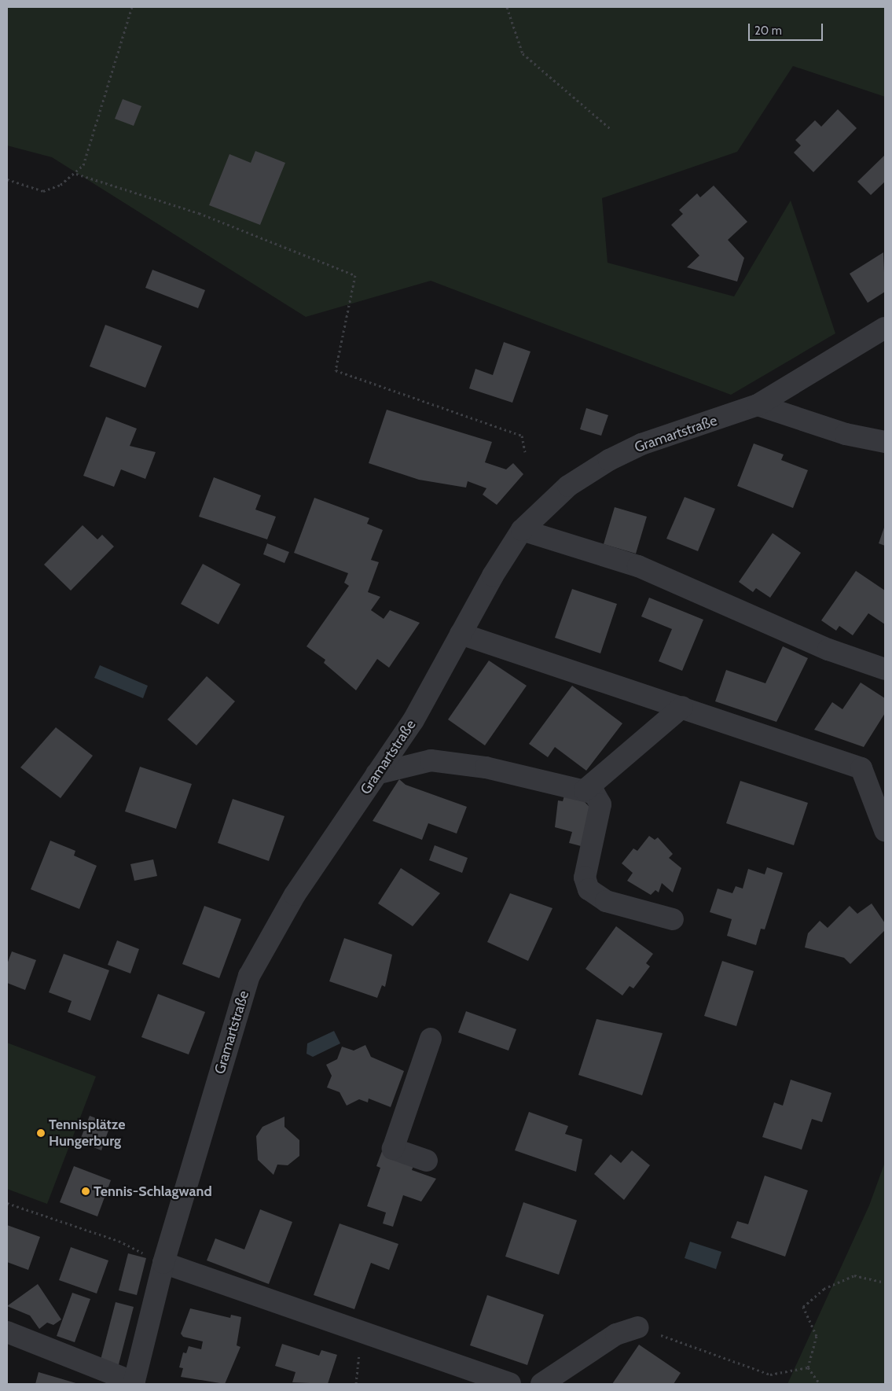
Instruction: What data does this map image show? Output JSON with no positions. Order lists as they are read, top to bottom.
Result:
{
  "streets": {
    "street": ["Gramartstraße"]
  },
  "places": ["Tennisplätze Hungerburg", "Tennis-Schlagwand"],
  "scale_bar": "20 m"
}
